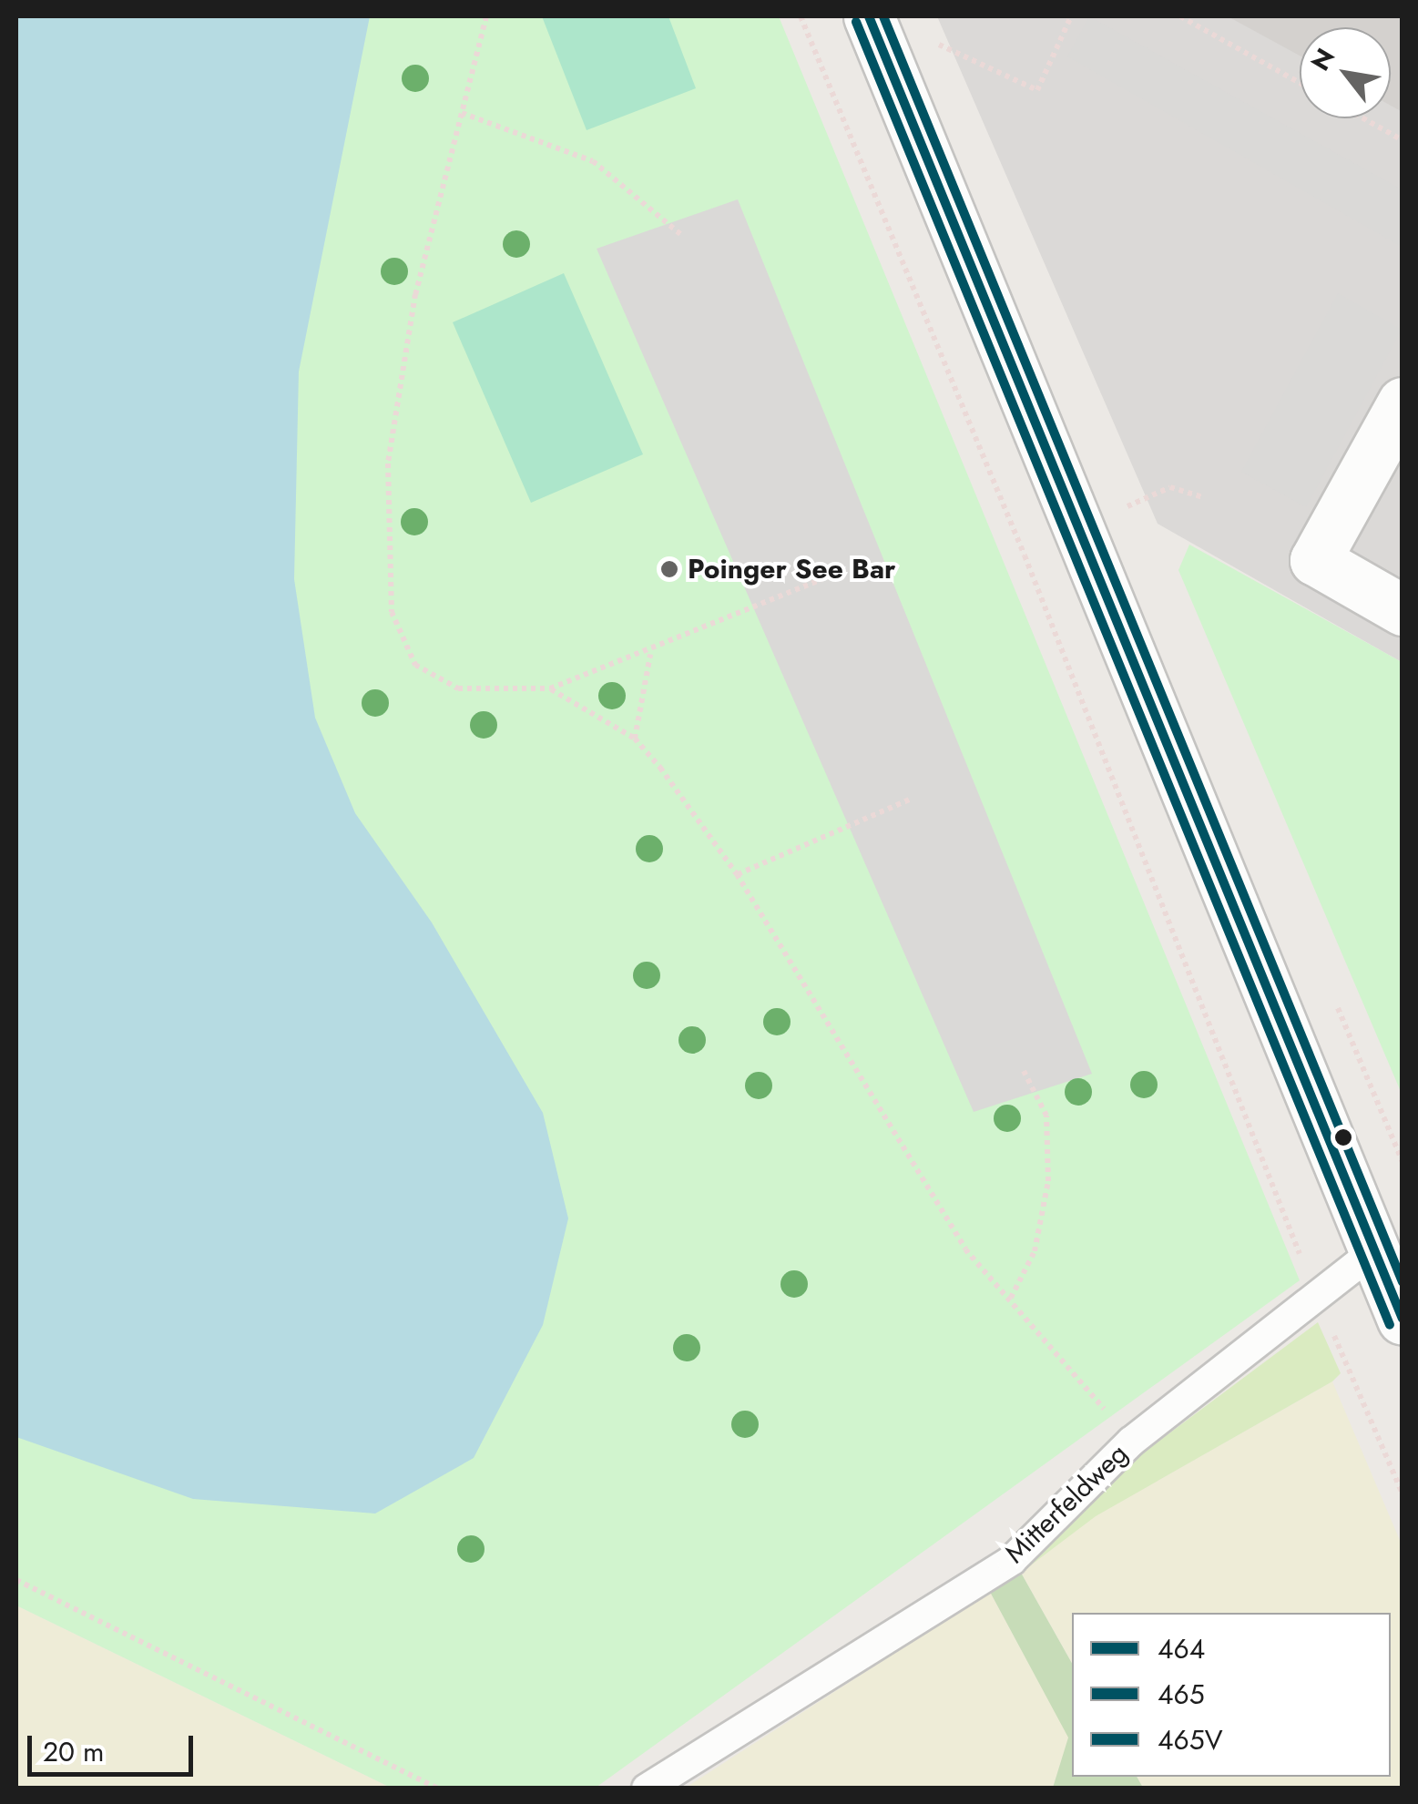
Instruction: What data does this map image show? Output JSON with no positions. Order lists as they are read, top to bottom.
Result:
{
  "streets": {
    "lane": ["Mitterfeldweg"]
  },
  "places": ["Poinger See Bar"],
  "lines": ["transit line 464", "transit line 465V", "transit line 465"],
  "legend": ["464", "465", "465V"],
  "scale_bar": "20 m",
  "north": "top left"
}
